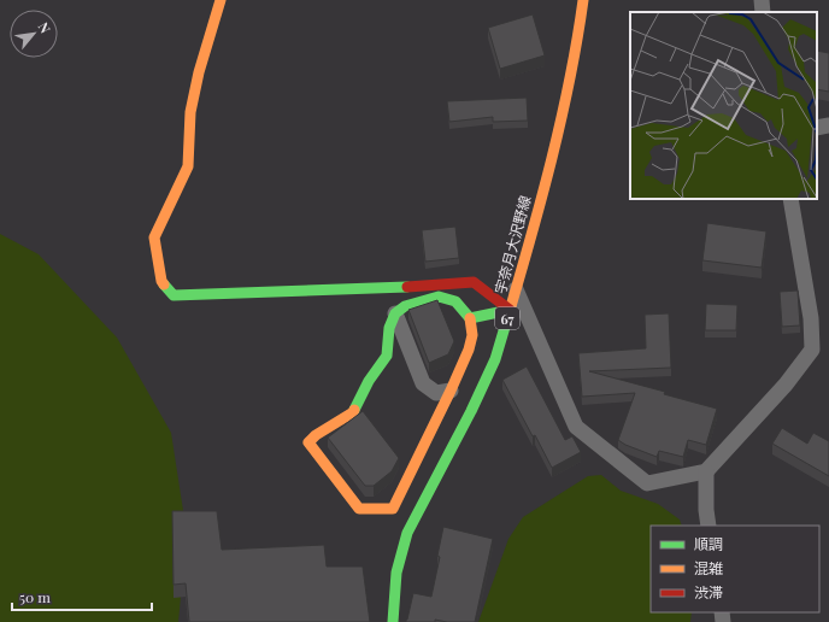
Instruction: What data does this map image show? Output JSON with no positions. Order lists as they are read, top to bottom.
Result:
{
  "streets": {
    "street": ["宇奈月大沢野線", "67"]
  },
  "legend": ["順調", "混雑", "渋滞"],
  "scale_bar": "50 m",
  "north": "top right"
}
